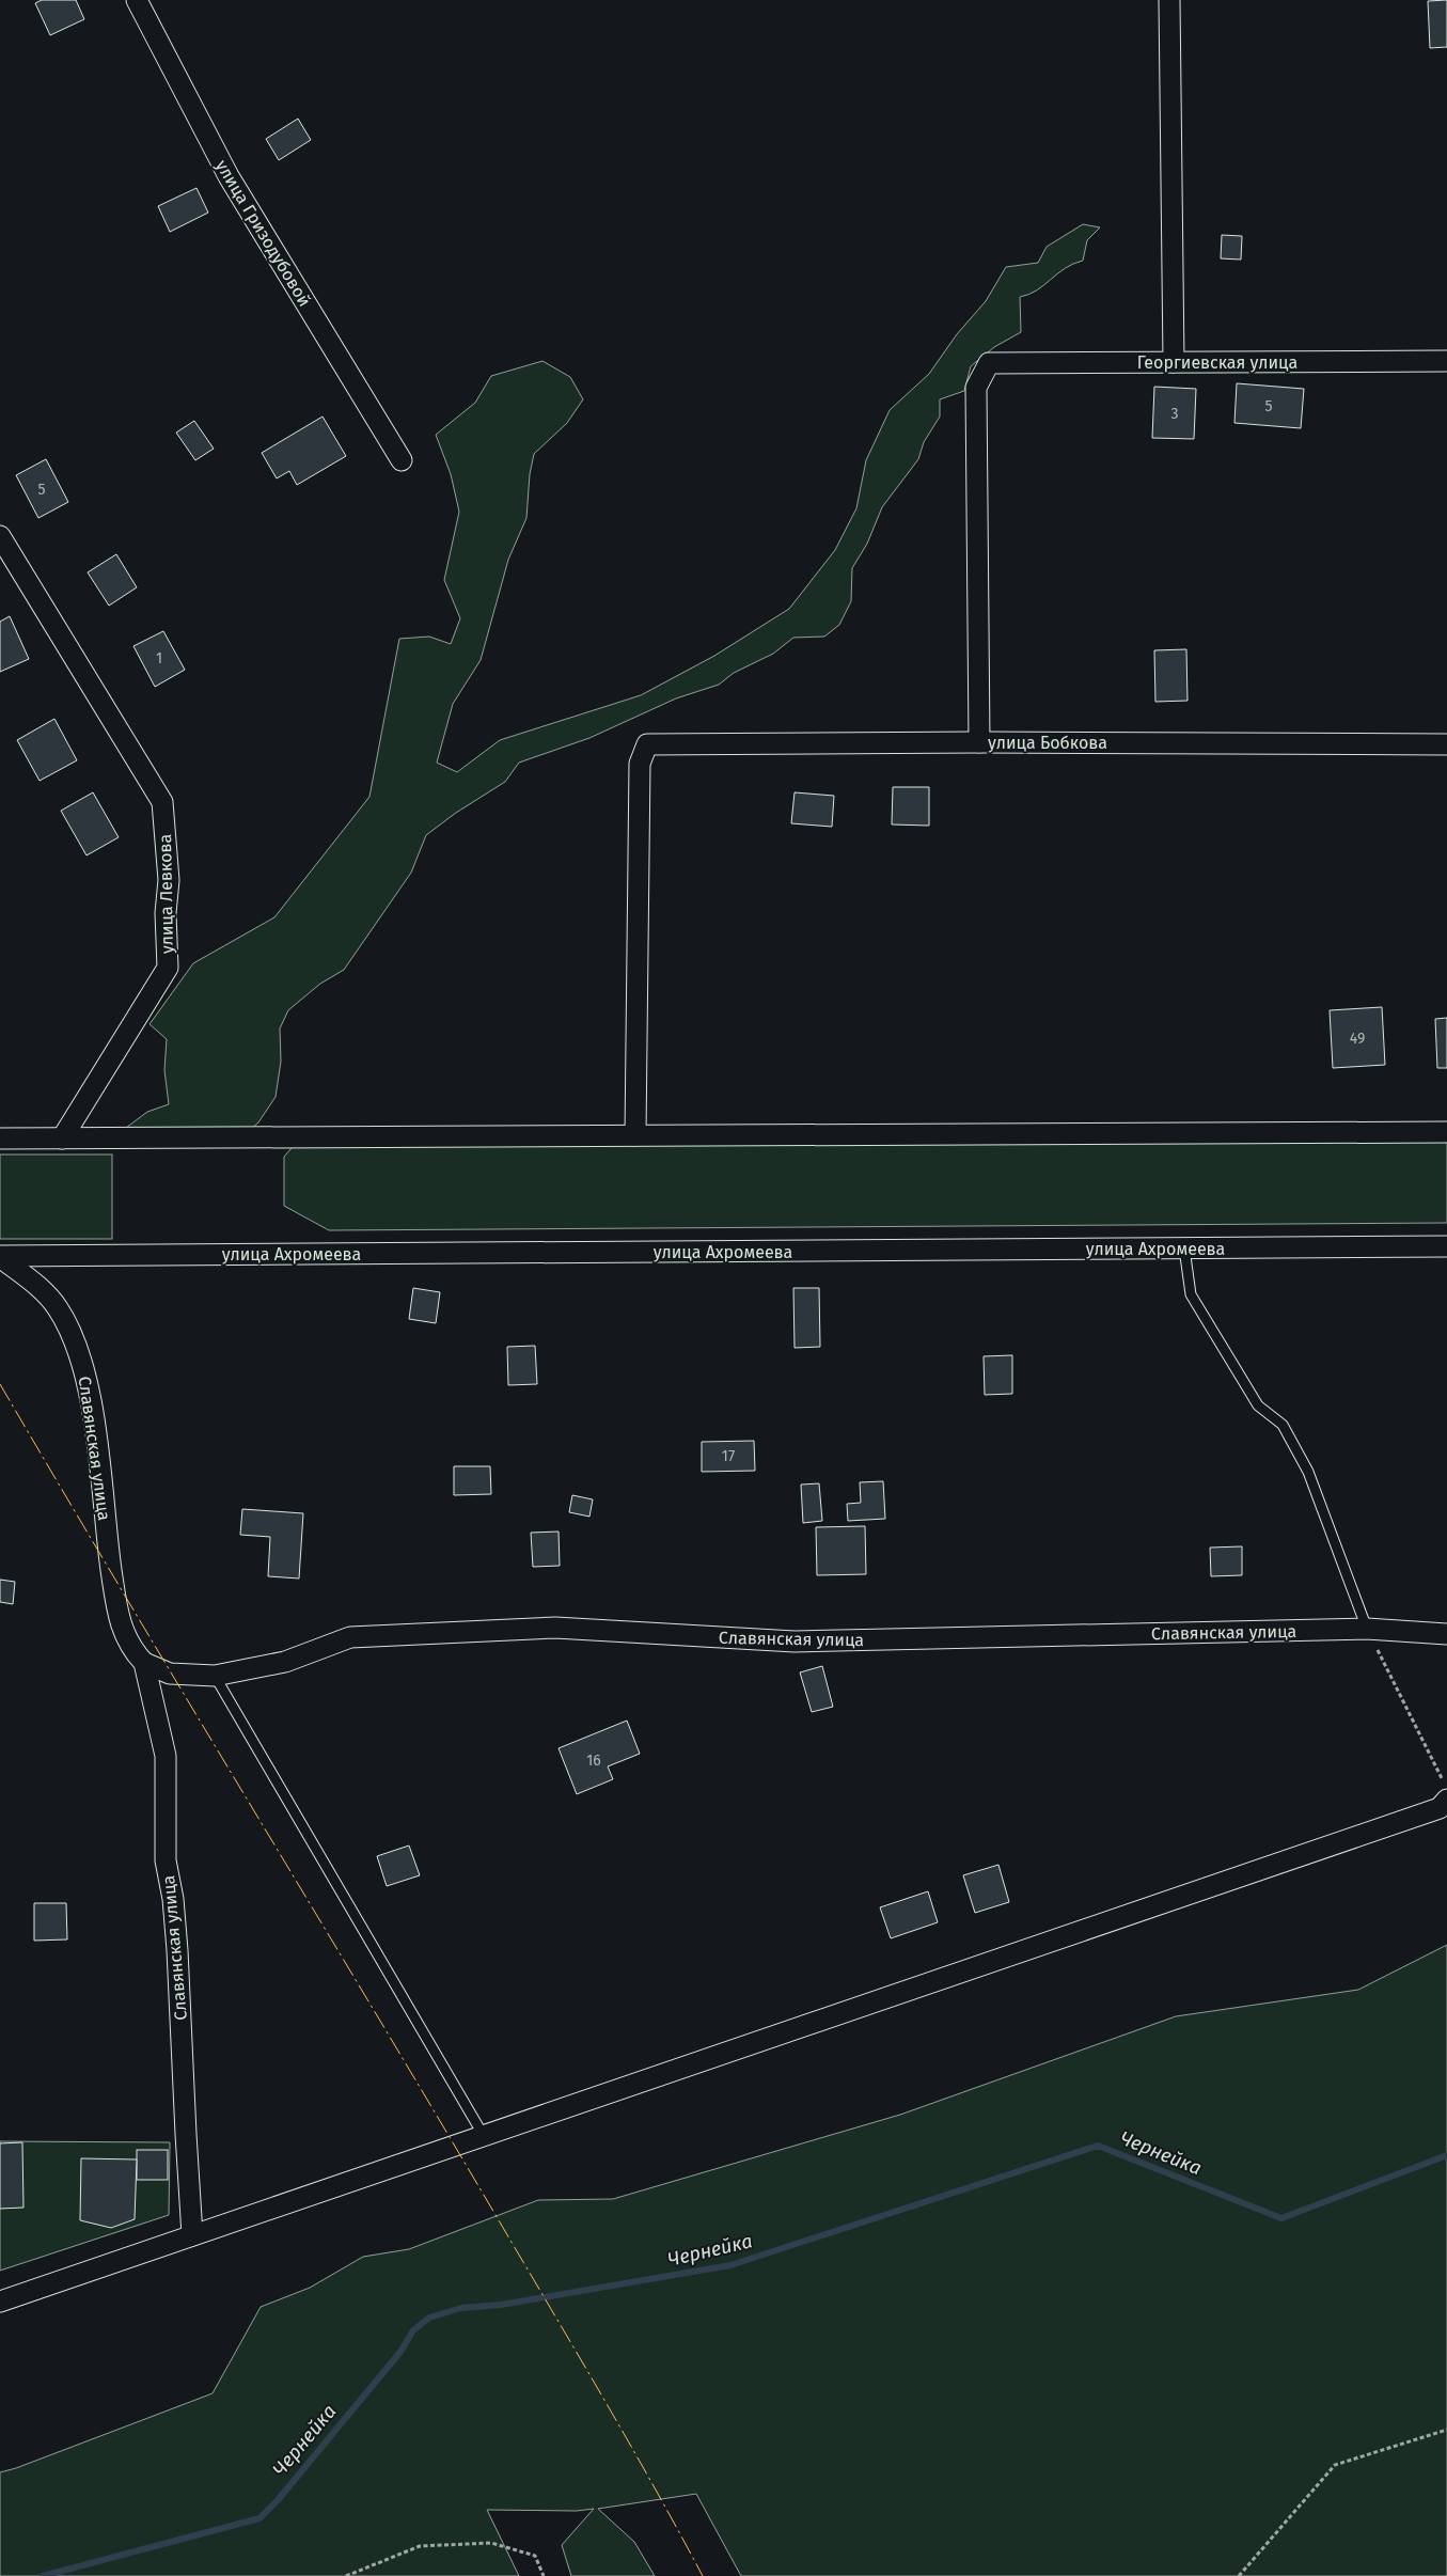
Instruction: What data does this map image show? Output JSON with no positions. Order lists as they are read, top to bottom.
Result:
{
  "streets": {
    "street": [
      "улица Гризодубовой",
      "Георгиевская улица",
      "улица Бобкова",
      "улица Левкова",
      "улица Ахромеева",
      "Славянская улица"
    ]
  },
  "crossings": [
    ["Георгиевская улица", "улица Бобкова"],
    ["улица Ахромеева", "Славянская улица"]
  ],
  "water": ["Чернейка"],
  "house_numbers": [
    "5",
    "3",
    "5",
    "1",
    "49",
    "17",
    "16"
  ]
}
